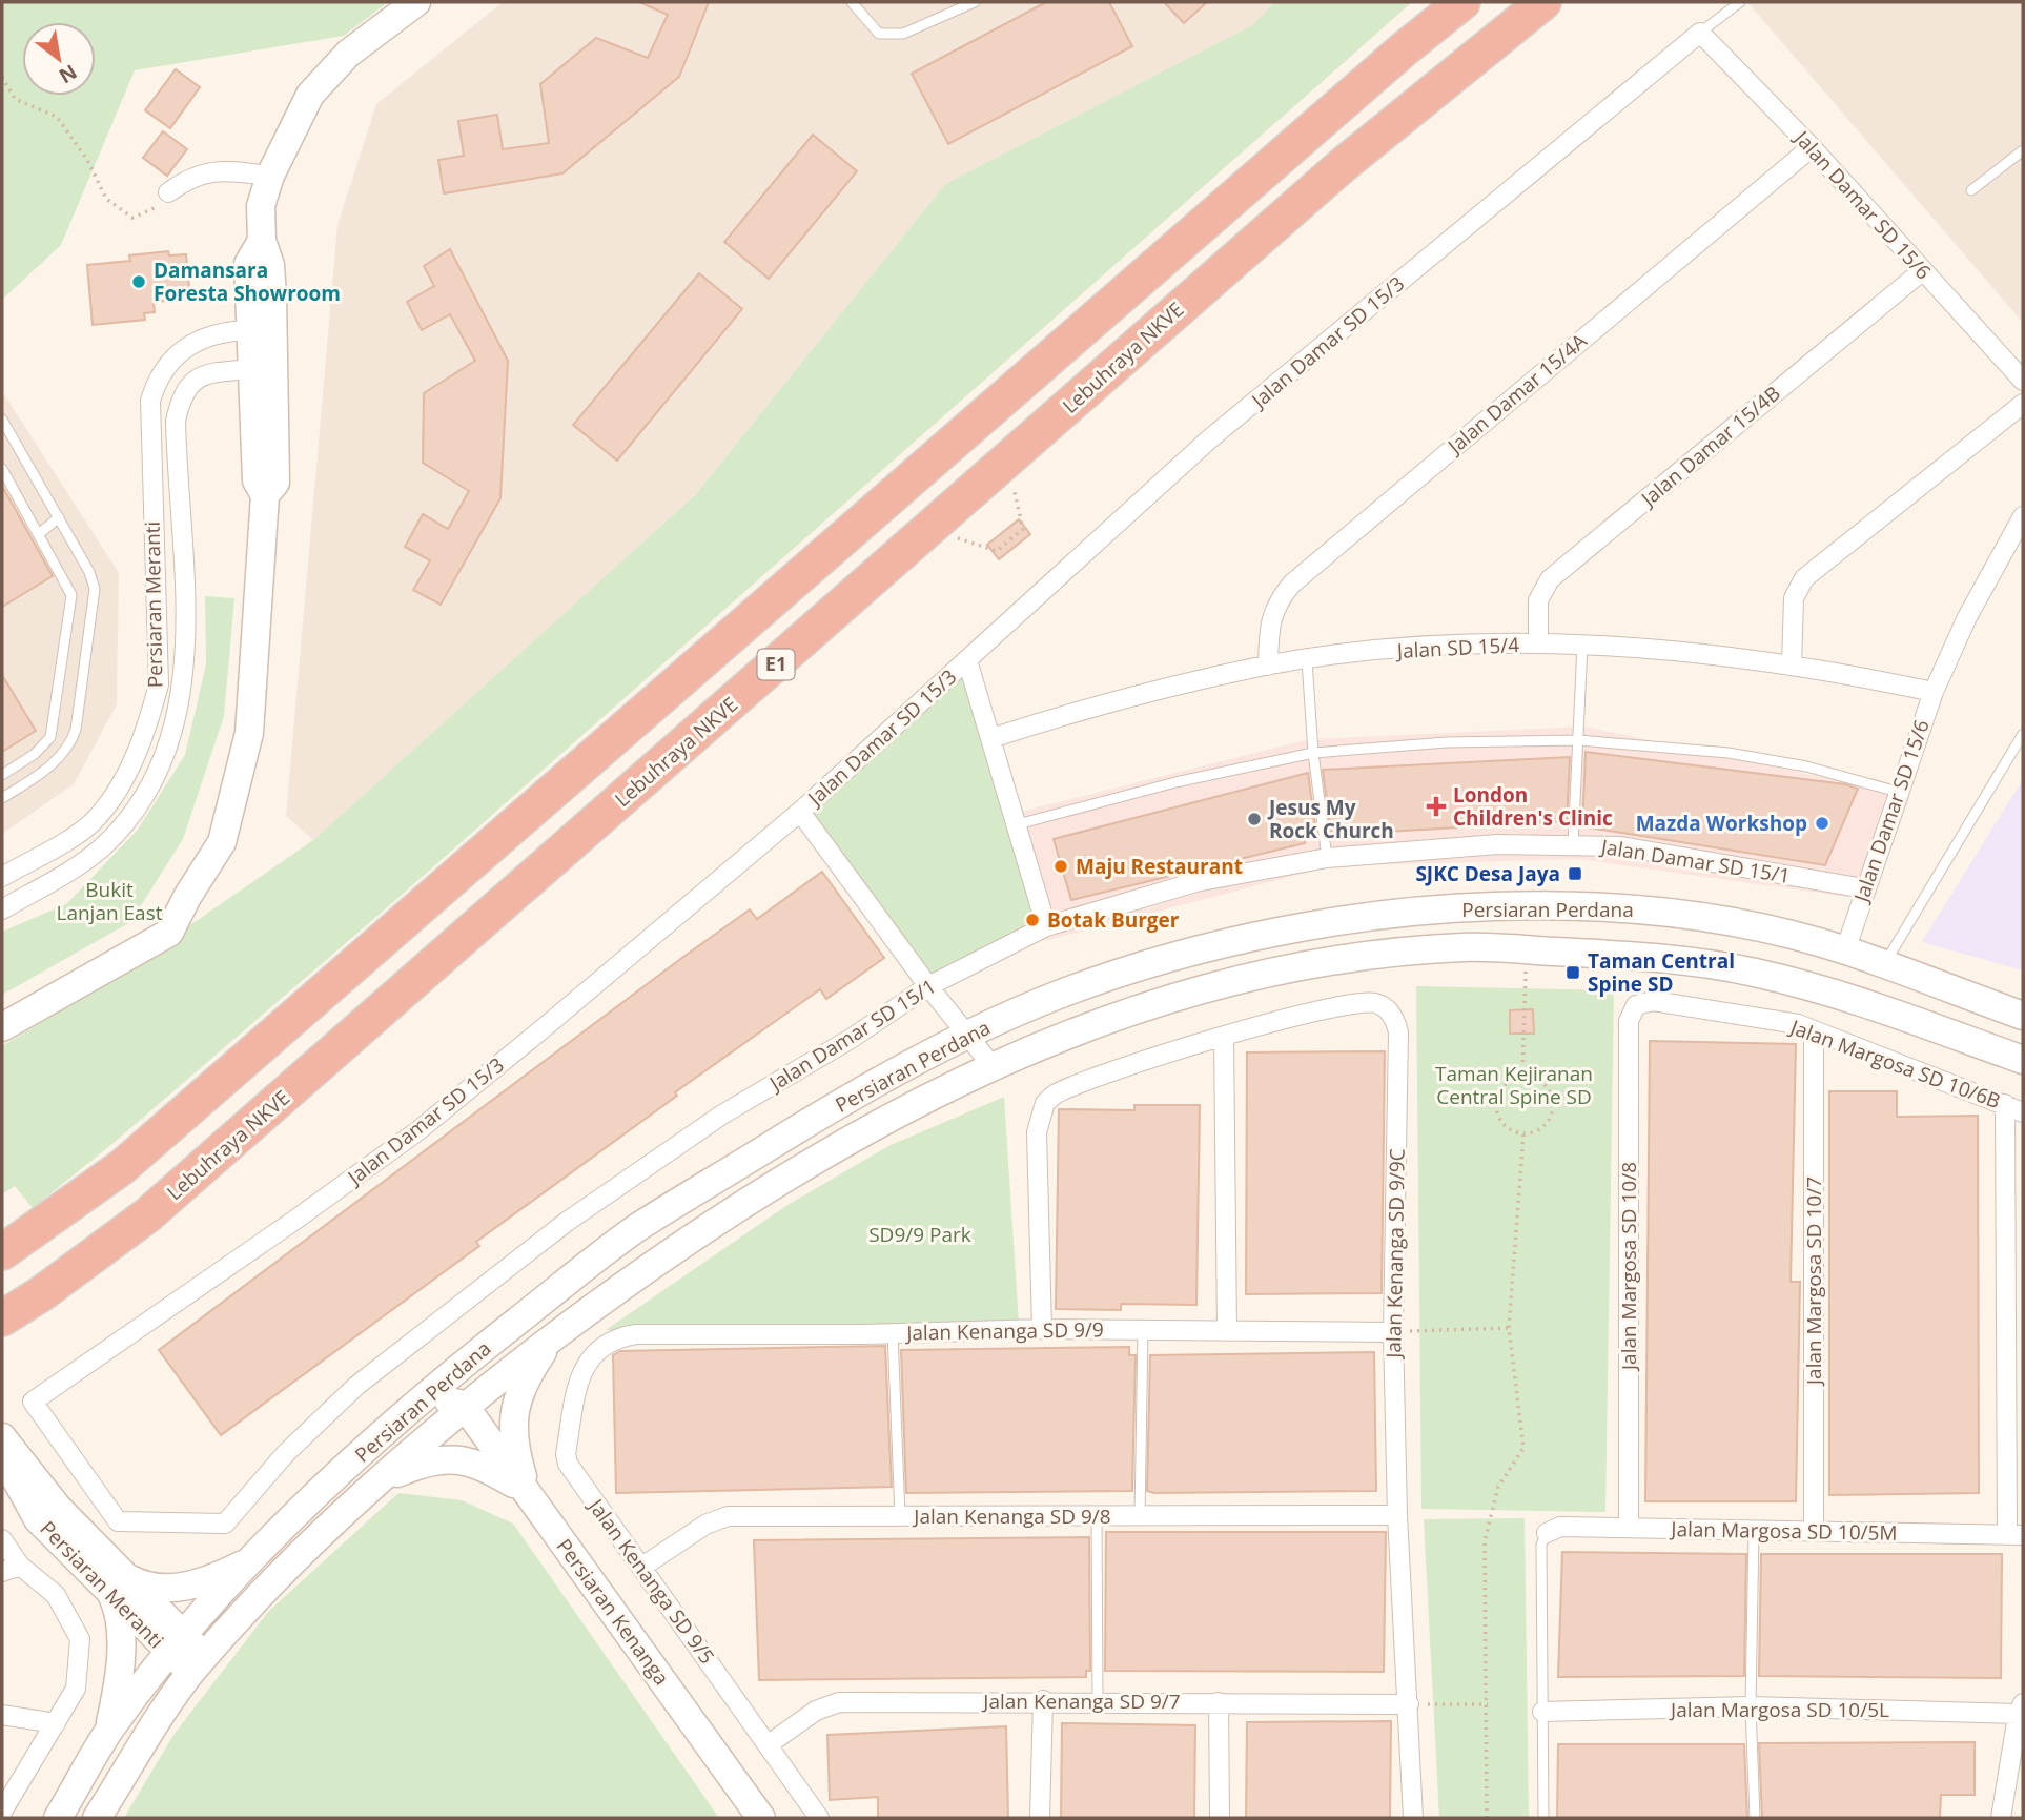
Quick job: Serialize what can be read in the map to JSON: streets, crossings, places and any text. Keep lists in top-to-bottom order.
{
  "streets": {
    "highway": ["Lebuhraya NKVE", "E1"],
    "main road": ["Persiaran Meranti", "Persiaran Perdana", "Persiaran Kenanga"],
    "street": [
      "Jalan Damar SD 15/6",
      "Jalan Damar SD 15/3",
      "Jalan Damar 15/4A",
      "Jalan Damar 15/4B",
      "Jalan SD 15/4",
      "Jalan Damar SD 15/1",
      "Jalan Margosa SD 10/6B",
      "Jalan Kenanga SD 9/9C",
      "Jalan Margosa SD 10/8",
      "Jalan Margosa SD 10/7",
      "Jalan Kenanga SD 9/9",
      "Jalan Kenanga SD 9/8",
      "Jalan Margosa SD 10/5M",
      "Jalan Kenanga SD 9/5",
      "Jalan Kenanga SD 9/7",
      "Jalan Margosa SD 10/5L"
    ]
  },
  "crossings": [
    ["Jalan Damar SD 15/6", "Jalan Damar SD 15/3"],
    ["Jalan Damar SD 15/6", "Jalan Damar 15/4A"],
    ["Jalan Damar SD 15/6", "Jalan Damar 15/4B"],
    ["Jalan Damar SD 15/6", "Jalan SD 15/4"],
    ["Jalan Damar SD 15/6", "Jalan Damar SD 15/1"],
    ["Jalan Damar SD 15/6", "Persiaran Perdana"],
    ["Jalan Damar SD 15/3", "Jalan Damar SD 15/1"],
    ["Jalan Damar 15/4A", "Jalan SD 15/4"],
    ["Jalan Damar 15/4B", "Jalan SD 15/4"],
    ["Persiaran Meranti", "Persiaran Perdana"],
    ["Persiaran Perdana", "Persiaran Kenanga"],
    ["Jalan Margosa SD 10/6B", "Jalan Margosa SD 10/8"],
    ["Jalan Margosa SD 10/6B", "Jalan Margosa SD 10/7"],
    ["Jalan Kenanga SD 9/9C", "Jalan Kenanga SD 9/9"],
    ["Jalan Kenanga SD 9/9C", "Jalan Kenanga SD 9/8"],
    ["Jalan Kenanga SD 9/9C", "Jalan Kenanga SD 9/7"],
    ["Jalan Margosa SD 10/8", "Jalan Margosa SD 10/5M"],
    ["Jalan Margosa SD 10/7", "Jalan Margosa SD 10/5M"],
    ["Jalan Kenanga SD 9/9", "Jalan Kenanga SD 9/5"],
    ["Jalan Kenanga SD 9/8", "Jalan Kenanga SD 9/5"],
    ["Jalan Kenanga SD 9/5", "Jalan Kenanga SD 9/7"]
  ],
  "parks": ["Bukit Lanjan East", "Taman Kejiranan Central Spine SD", "SD9/9 Park"],
  "places": {
    "other": [
      "Damansara Foresta Showroom",
      "Jesus My Rock Church",
      "Mazda Workshop",
      "Maju Restaurant",
      "Botak Burger"
    ],
    "health": ["London Children's Clinic"],
    "transit": ["SJKC Desa Jaya", "Taman Central Spine SD"]
  },
  "north": "bottom right"
}
